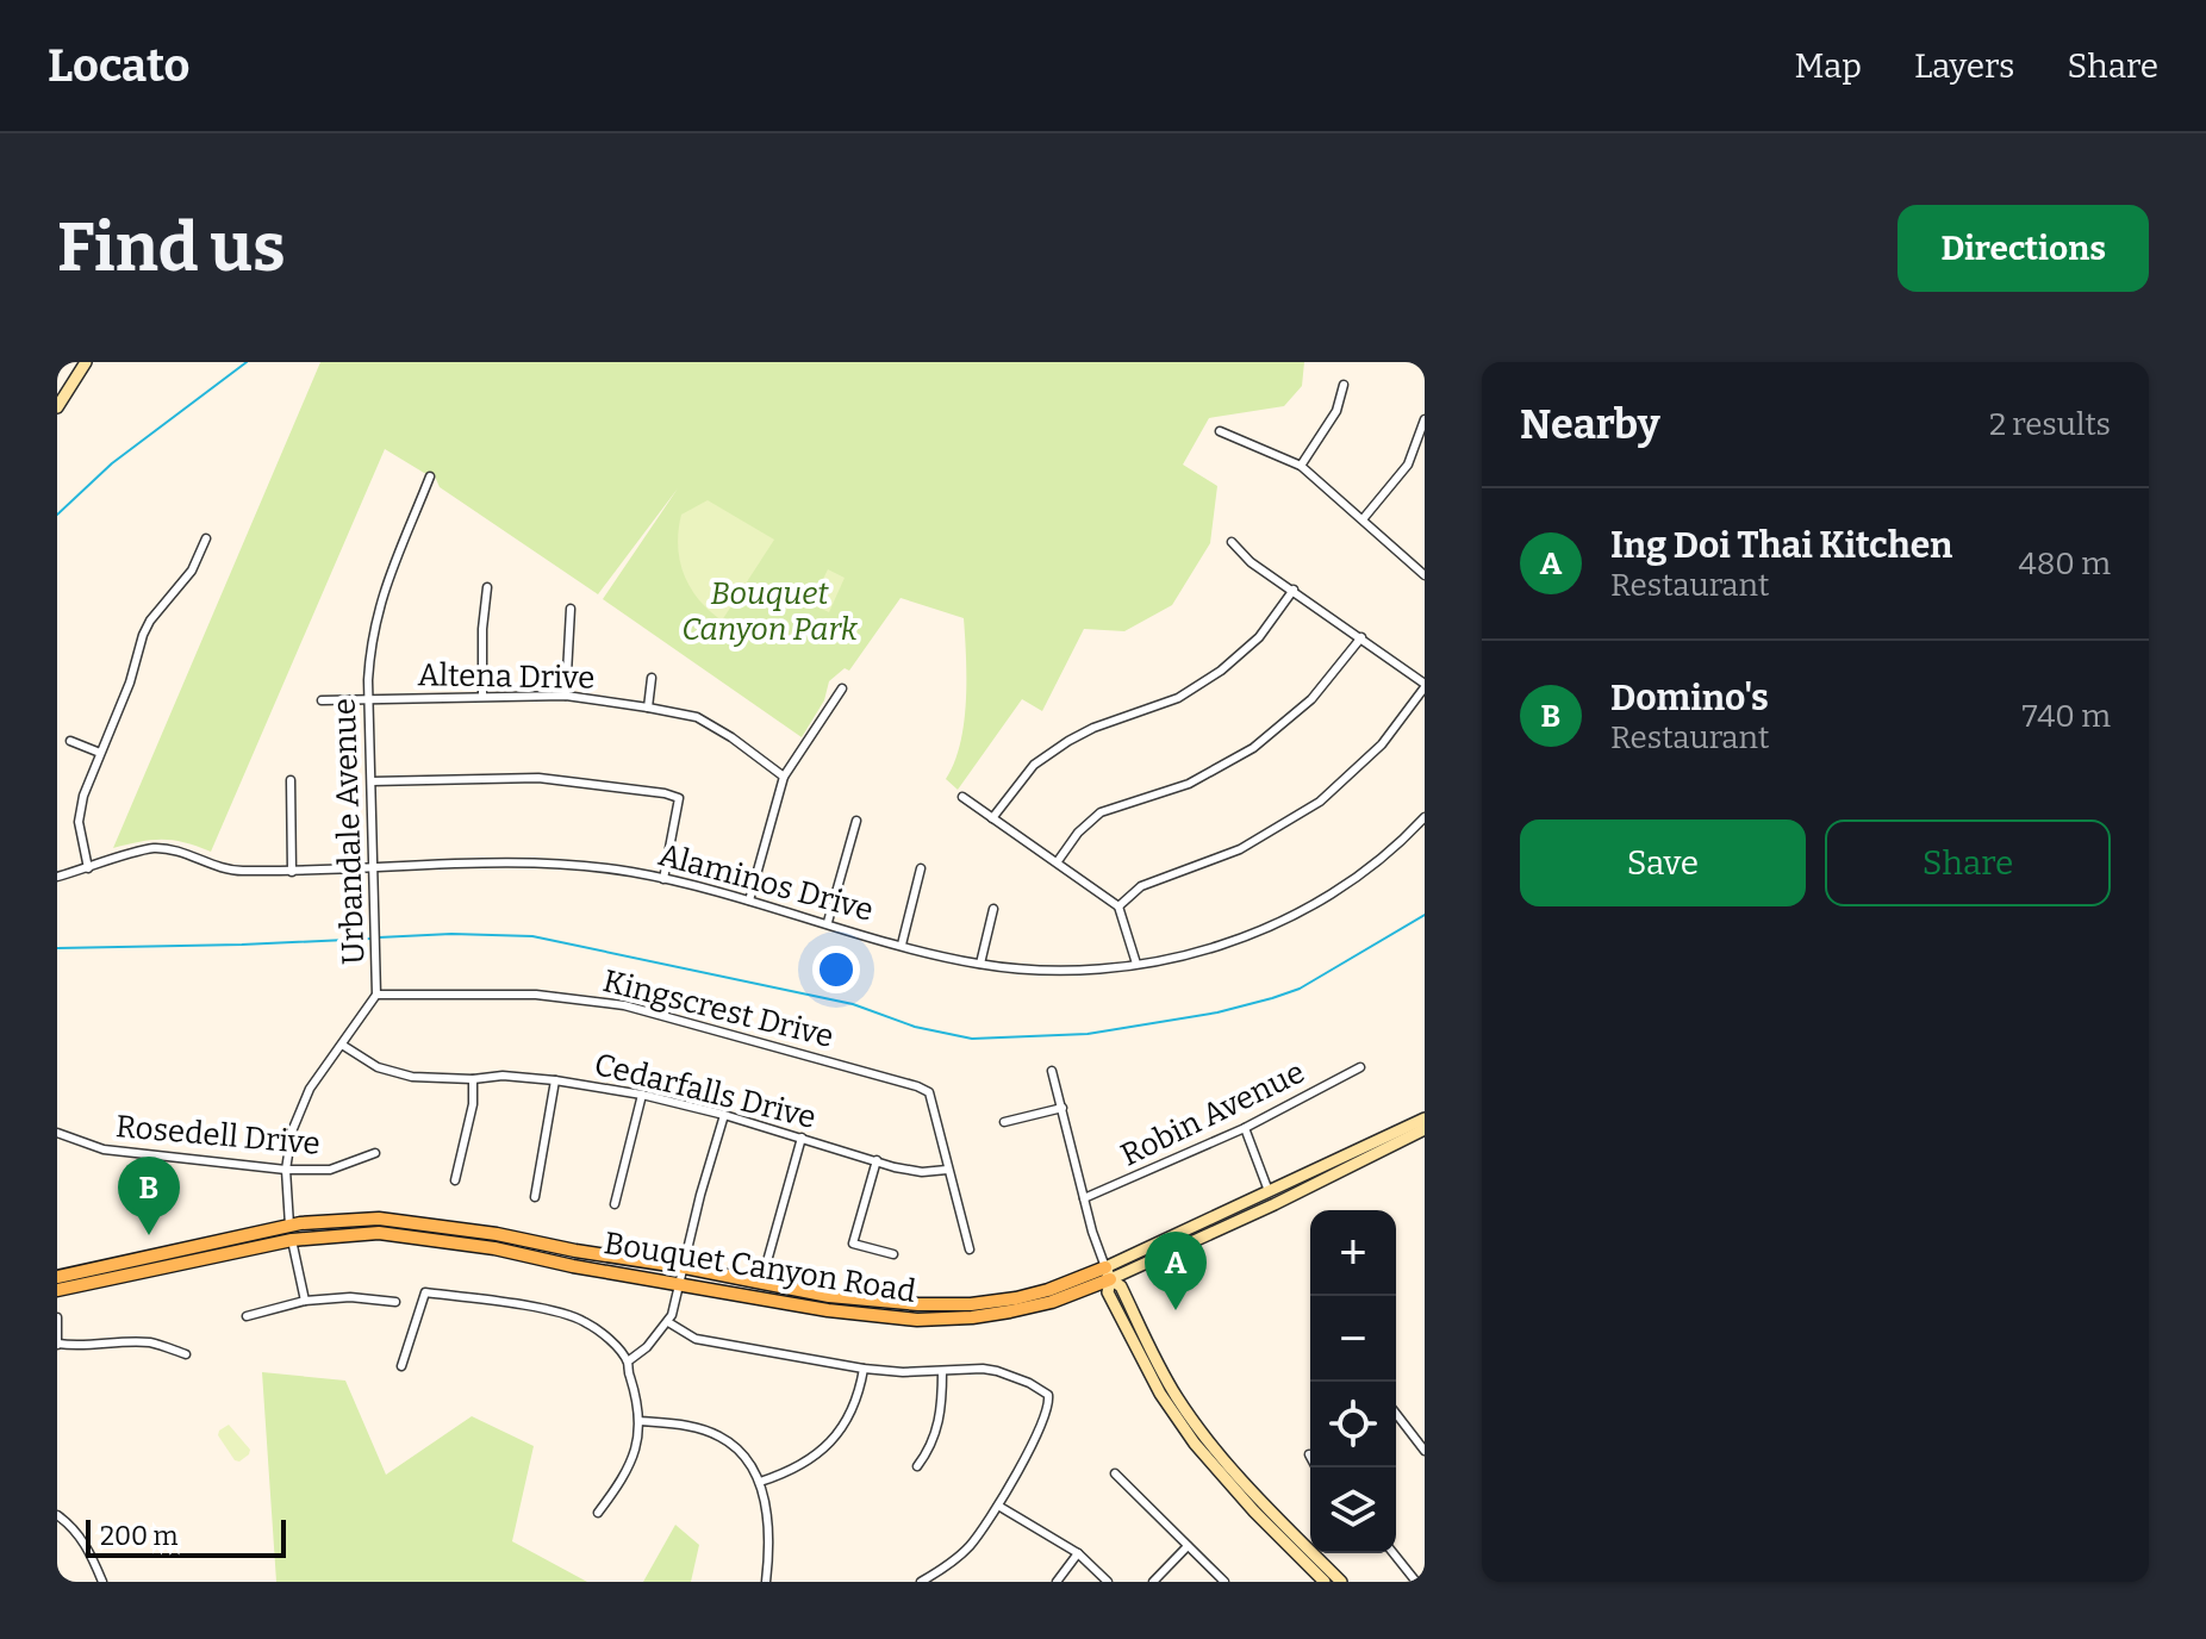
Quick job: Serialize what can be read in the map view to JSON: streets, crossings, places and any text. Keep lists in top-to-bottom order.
{
  "streets": {
    "main road": ["Bouquet Canyon Road"],
    "street": [
      "Altena Drive",
      "Urbandale Avenue",
      "Alaminos Drive",
      "Kingscrest Drive",
      "Cedarfalls Drive",
      "Robin Avenue",
      "Rosedell Drive"
    ]
  },
  "crossings": [
    ["Altena Drive", "Urbandale Avenue"],
    ["Urbandale Avenue", "Alaminos Drive"],
    ["Urbandale Avenue", "Kingscrest Drive"],
    ["Urbandale Avenue", "Cedarfalls Drive"],
    ["Urbandale Avenue", "Rosedell Drive"],
    ["Urbandale Avenue", "Bouquet Canyon Road"],
    ["Kingscrest Drive", "Cedarfalls Drive"]
  ],
  "parks": ["Bouquet Canyon Park"],
  "scale_bar": "200 m",
  "page": {
    "header": "Locato",
    "nav": ["Map", "Layers", "Share"],
    "buttons": [
      "Directions",
      ["Save", "Share"]
    ],
    "title": "Find us",
    "heading": ["Nearby", "2 results"],
    "list": [
      {
        "mark": "A",
        "name": "Ing Doi Thai Kitchen",
        "note": "Restaurant",
        "value": "480 m"
      },
      {
        "mark": "B",
        "name": "Domino's",
        "note": "Restaurant",
        "value": "740 m"
      }
    ],
    "pins": ["B", "A"],
    "map_buttons": ["+", "−"],
    "scale": "200 m"
  }
}
